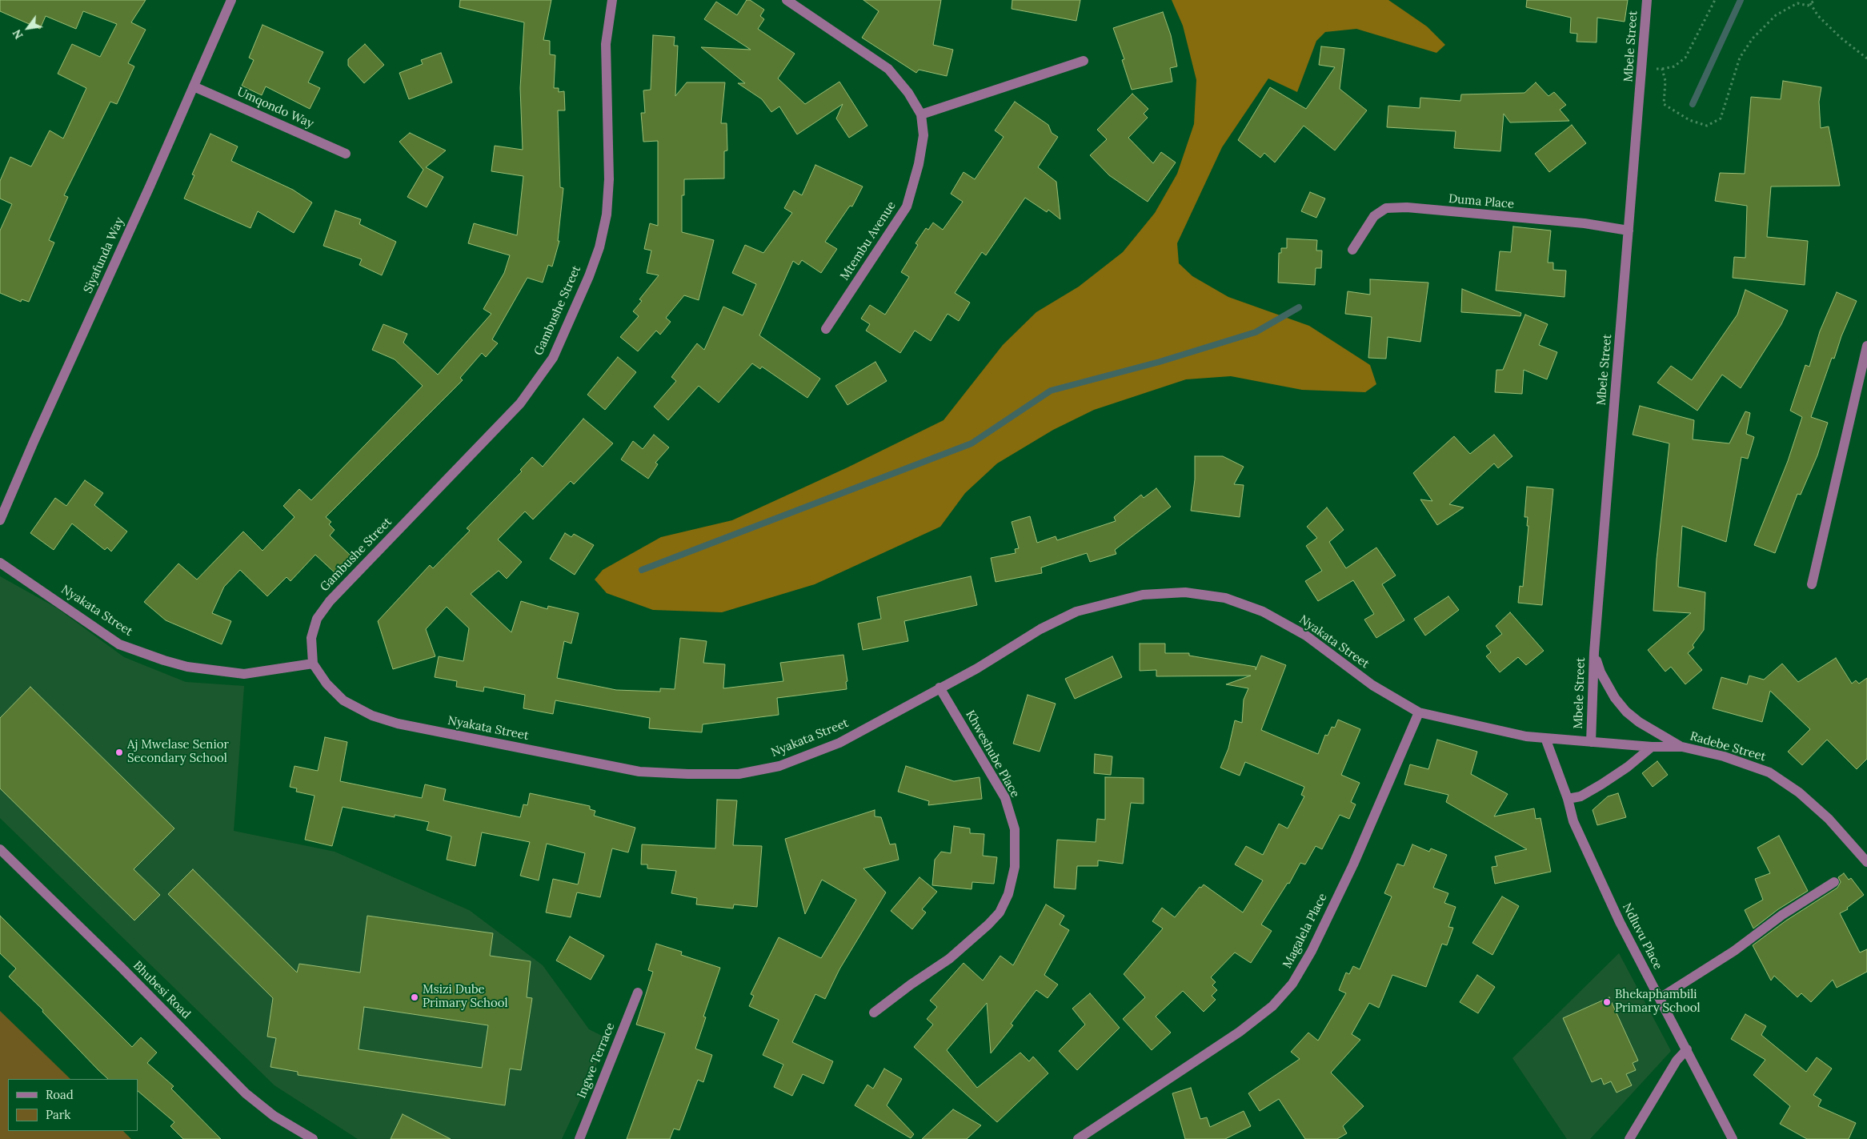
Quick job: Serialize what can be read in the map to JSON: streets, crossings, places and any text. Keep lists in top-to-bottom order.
{
  "streets": {
    "street": [
      "Mbele Street",
      "Umqondo Way",
      "Duma Place",
      "Mtembu Avenue",
      "Siyafunda Way",
      "Gambushe Street",
      "Nyakata Street",
      "Radebe Street",
      "Khweshube Place",
      "Magalela Place",
      "Ndluvu Place",
      "Bhubesi Road",
      "Ingwe Terrace"
    ]
  },
  "crossings": [
    ["Mbele Street", "Duma Place"],
    ["Mbele Street", "Radebe Street"],
    ["Umqondo Way", "Siyafunda Way"],
    ["Gambushe Street", "Nyakata Street"],
    ["Nyakata Street", "Radebe Street"],
    ["Nyakata Street", "Khweshube Place"],
    ["Nyakata Street", "Magalela Place"],
    ["Nyakata Street", "Ndluvu Place"],
    ["Radebe Street", "Ndluvu Place"]
  ],
  "places": ["Aj Mwelase Senior Secondary School", "Msizi Dube Primary School", "Bhekaphambili Primary School"],
  "legend": ["Road", "Park"],
  "north": "bottom left"
}
